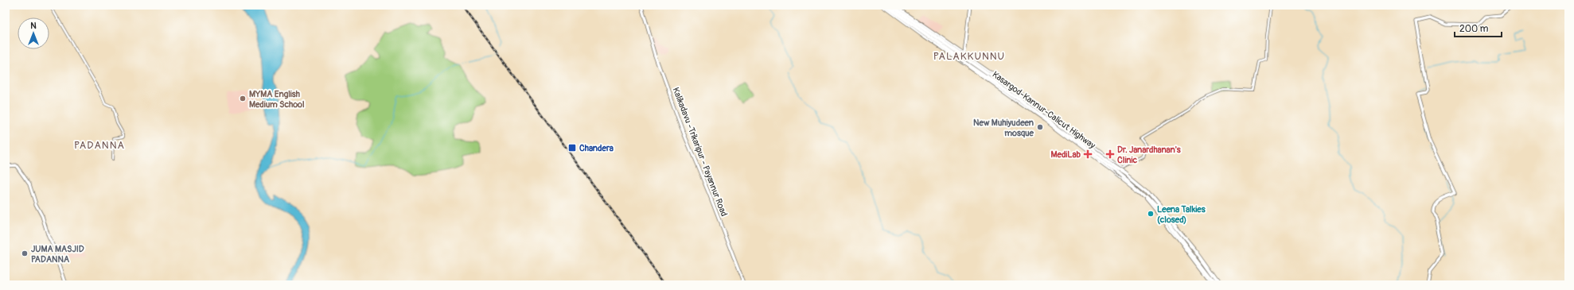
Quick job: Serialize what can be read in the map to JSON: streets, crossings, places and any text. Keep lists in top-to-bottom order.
{
  "streets": {
    "highway": ["Kasargod-Kannur-Calicut Highway"],
    "main road": ["Kalikadavu -Trikaripur - Payannur Road"]
  },
  "districts": ["PALAKKUNNU", "PADANNA"],
  "places": {
    "other": [
      "MYMA English Medium School",
      "New Muhiyudeen mosque",
      "Leena Talkies (closed)",
      "JUMA MASJID PADANNA"
    ],
    "transit": ["Chandera"],
    "health": ["MediLab", "Dr. Janardhanan's Clinic"]
  },
  "scale_bar": "200 m",
  "north": "top"
}
